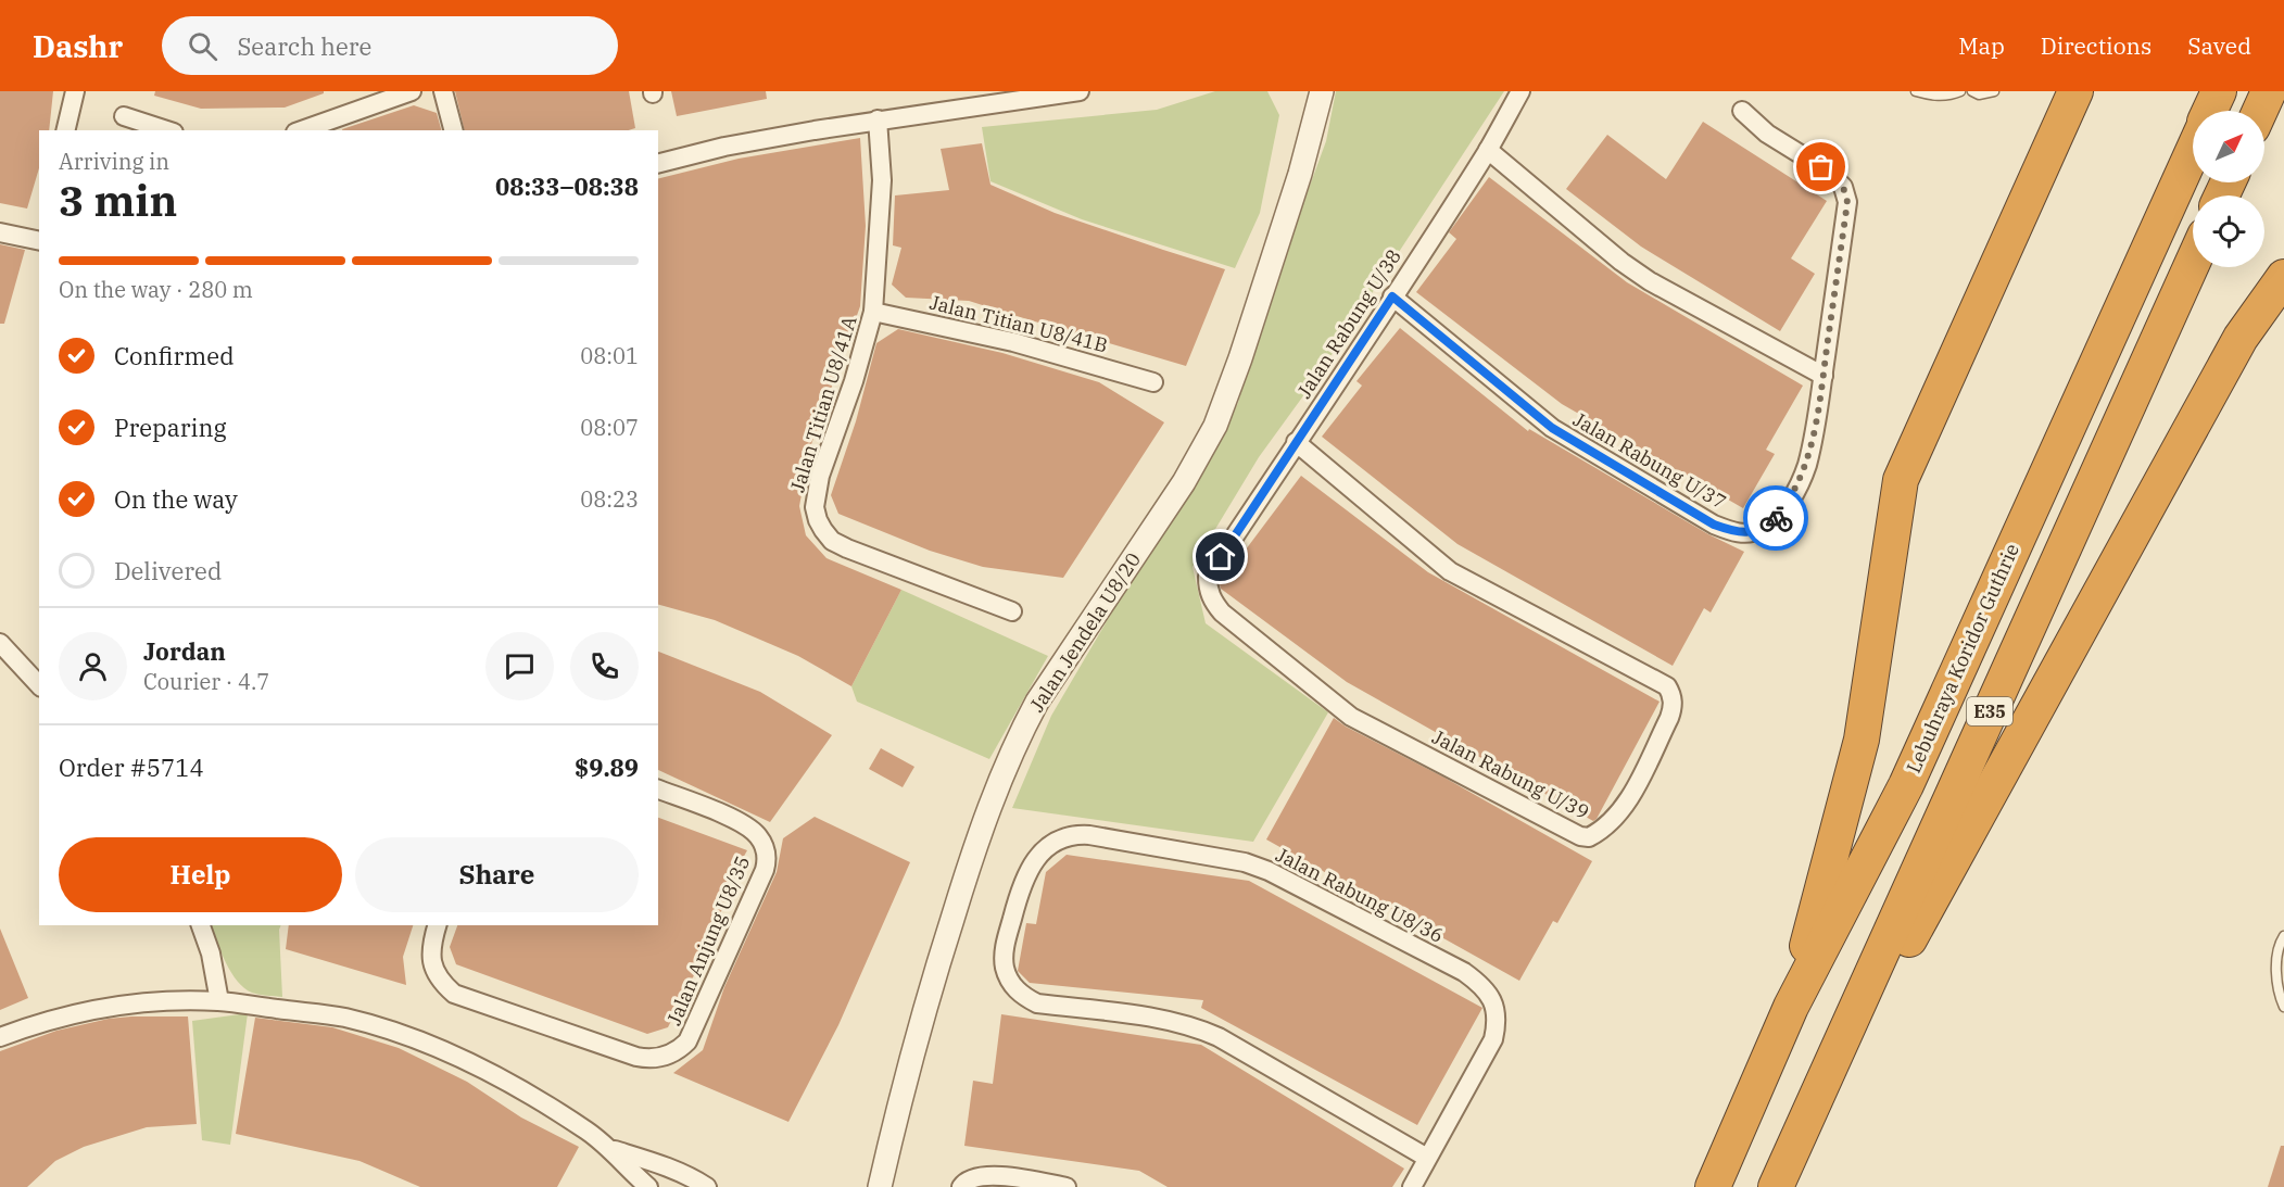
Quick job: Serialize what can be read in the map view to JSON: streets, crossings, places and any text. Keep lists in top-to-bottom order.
{
  "streets": {
    "highway": ["Lebuhraya Koridor Guthrie", "E35"],
    "street": [
      "Jalan Titian U8/41B",
      "Jalan Rabung U/38",
      "Jalan Titian U8/41A",
      "Jalan Rabung U/37",
      "Jalan Jendela U8/20",
      "Jalan Rabung U/39",
      "Jalan Rabung U8/36",
      "Jalan Anjung U8/35"
    ]
  },
  "crossings": [
    ["Jalan Titian U8/41B", "Jalan Titian U8/41A"],
    ["Jalan Rabung U/38", "Jalan Rabung U/37"],
    ["Jalan Rabung U/38", "Jalan Rabung U/39"]
  ],
  "north": "top right",
  "page": {
    "header": "Dashr",
    "search": "Search here",
    "nav": ["Map", "Directions", "Saved"],
    "heading": ["3 min", "Arriving in", "08:33–08:38"],
    "panel": [
      "Jordan",
      "Courier · 4.7",
      "Order #5714",
      "$9.89"
    ],
    "bar": "On the way · 280 m",
    "list": [
      ["Confirmed", "08:01"],
      ["Preparing", "08:07"],
      ["On the way", "08:23"],
      "Delivered"
    ],
    "buttons": ["Help", "Share"]
  }
}
